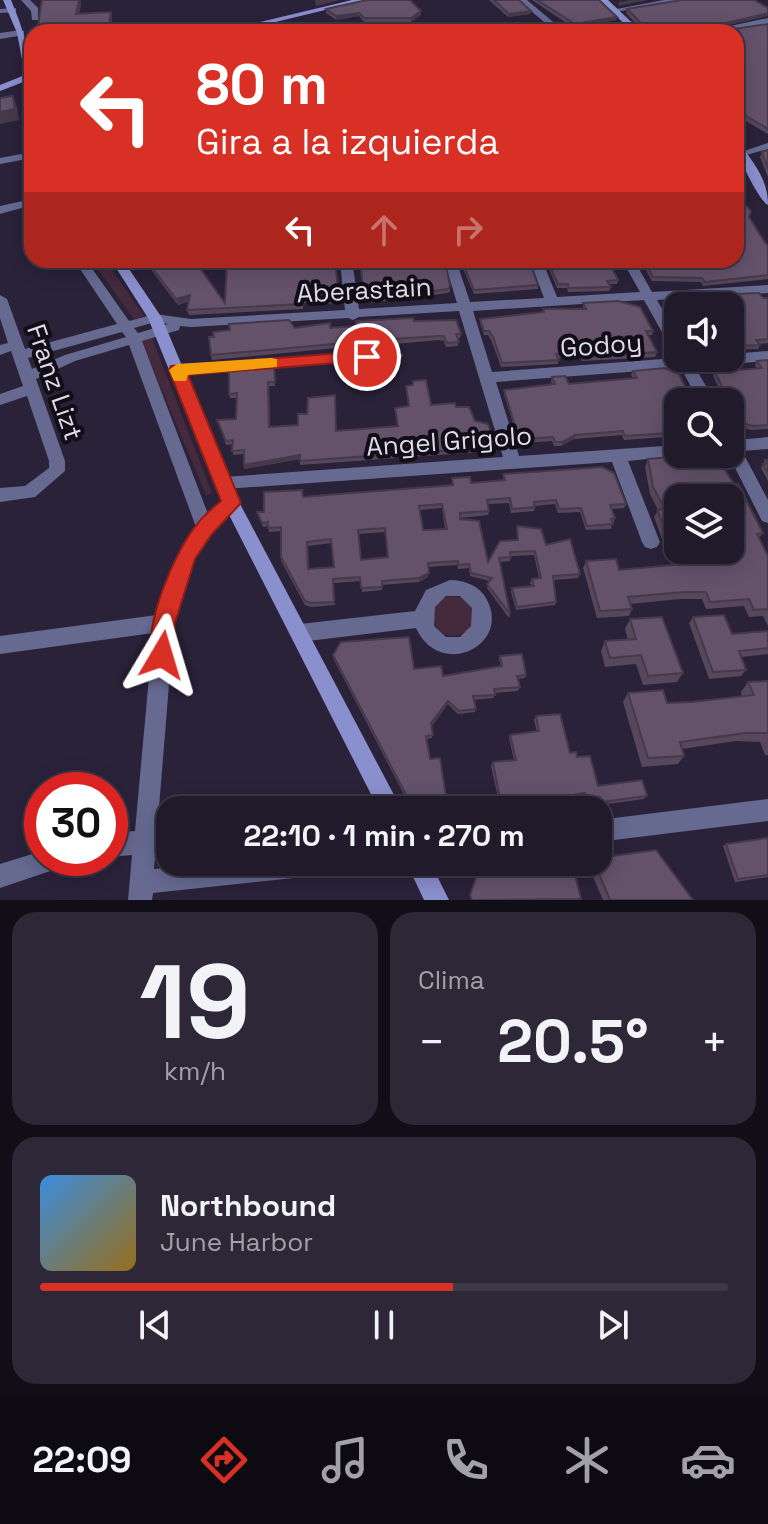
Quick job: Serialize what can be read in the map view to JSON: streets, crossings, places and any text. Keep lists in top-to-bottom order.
{
  "streets": {
    "street": [
      "Aberastain",
      "Godoy",
      "Franz Lizt",
      "Angel Grigolo"
    ]
  },
  "page": {
    "turn": ["80 m", "Gira a la izquierda"],
    "limit": "30",
    "trip": "22:10 · 1 min · 270 m",
    "tile": [
      ["19", "km/h"],
      "Clima"
    ],
    "heat": ["−", "20.5°", "+"],
    "song": ["Northbound", "June Harbor"],
    "tabs": "22:09"
  }
}
